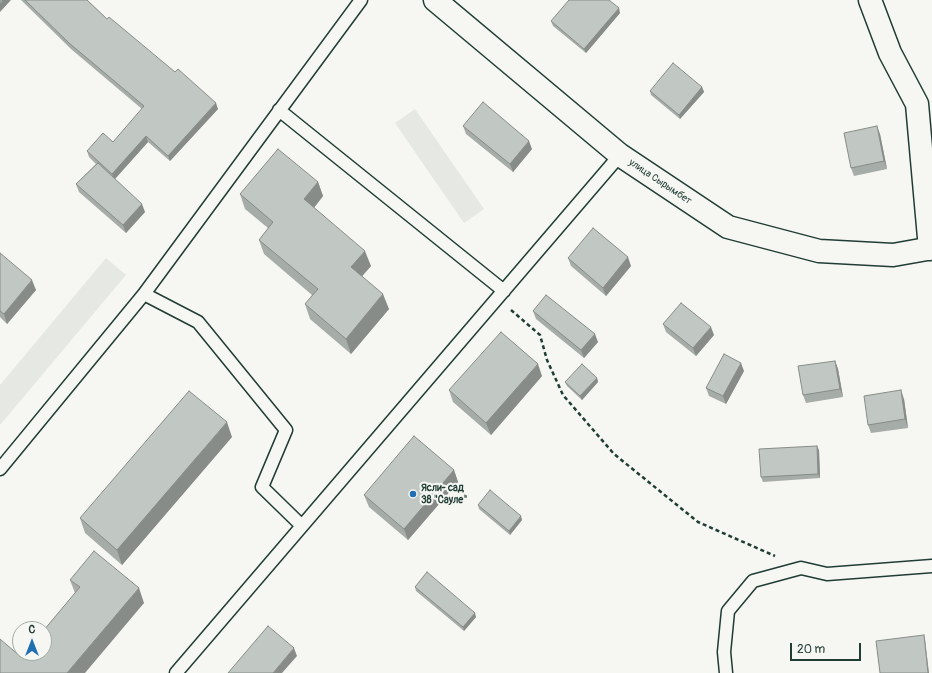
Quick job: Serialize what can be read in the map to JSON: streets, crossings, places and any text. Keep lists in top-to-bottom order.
{
  "streets": {
    "street": ["улица Сырымбет"]
  },
  "places": ["Ясли- сад 38 \"Сауле\""],
  "scale_bar": "20 m",
  "north": "top"
}
